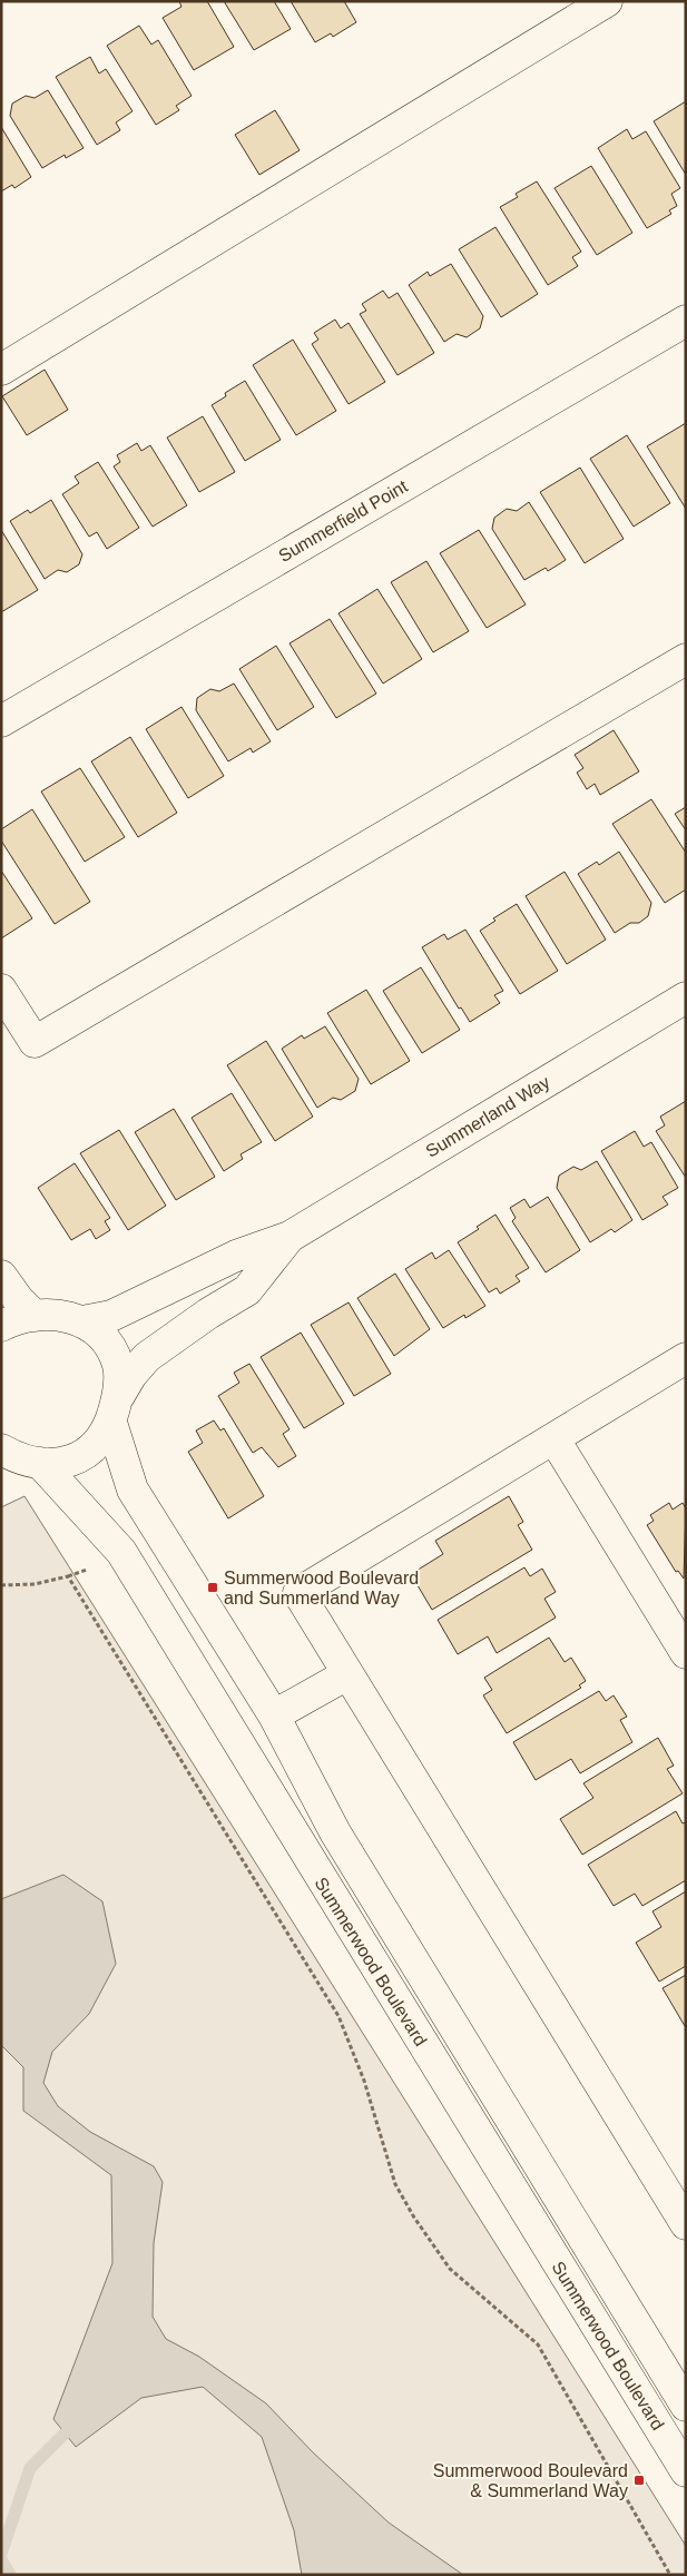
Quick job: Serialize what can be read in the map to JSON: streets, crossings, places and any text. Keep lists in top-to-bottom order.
{
  "streets": {
    "street": ["Summerfield Point", "Summerland Way", "Summerwood Boulevard"]
  },
  "crossings": [
    ["Summerland Way", "Summerwood Boulevard"]
  ],
  "places": {
    "transit": ["Summerwood Boulevard and Summerland Way", "Summerwood Boulevard & Summerland Way"]
  }
}
